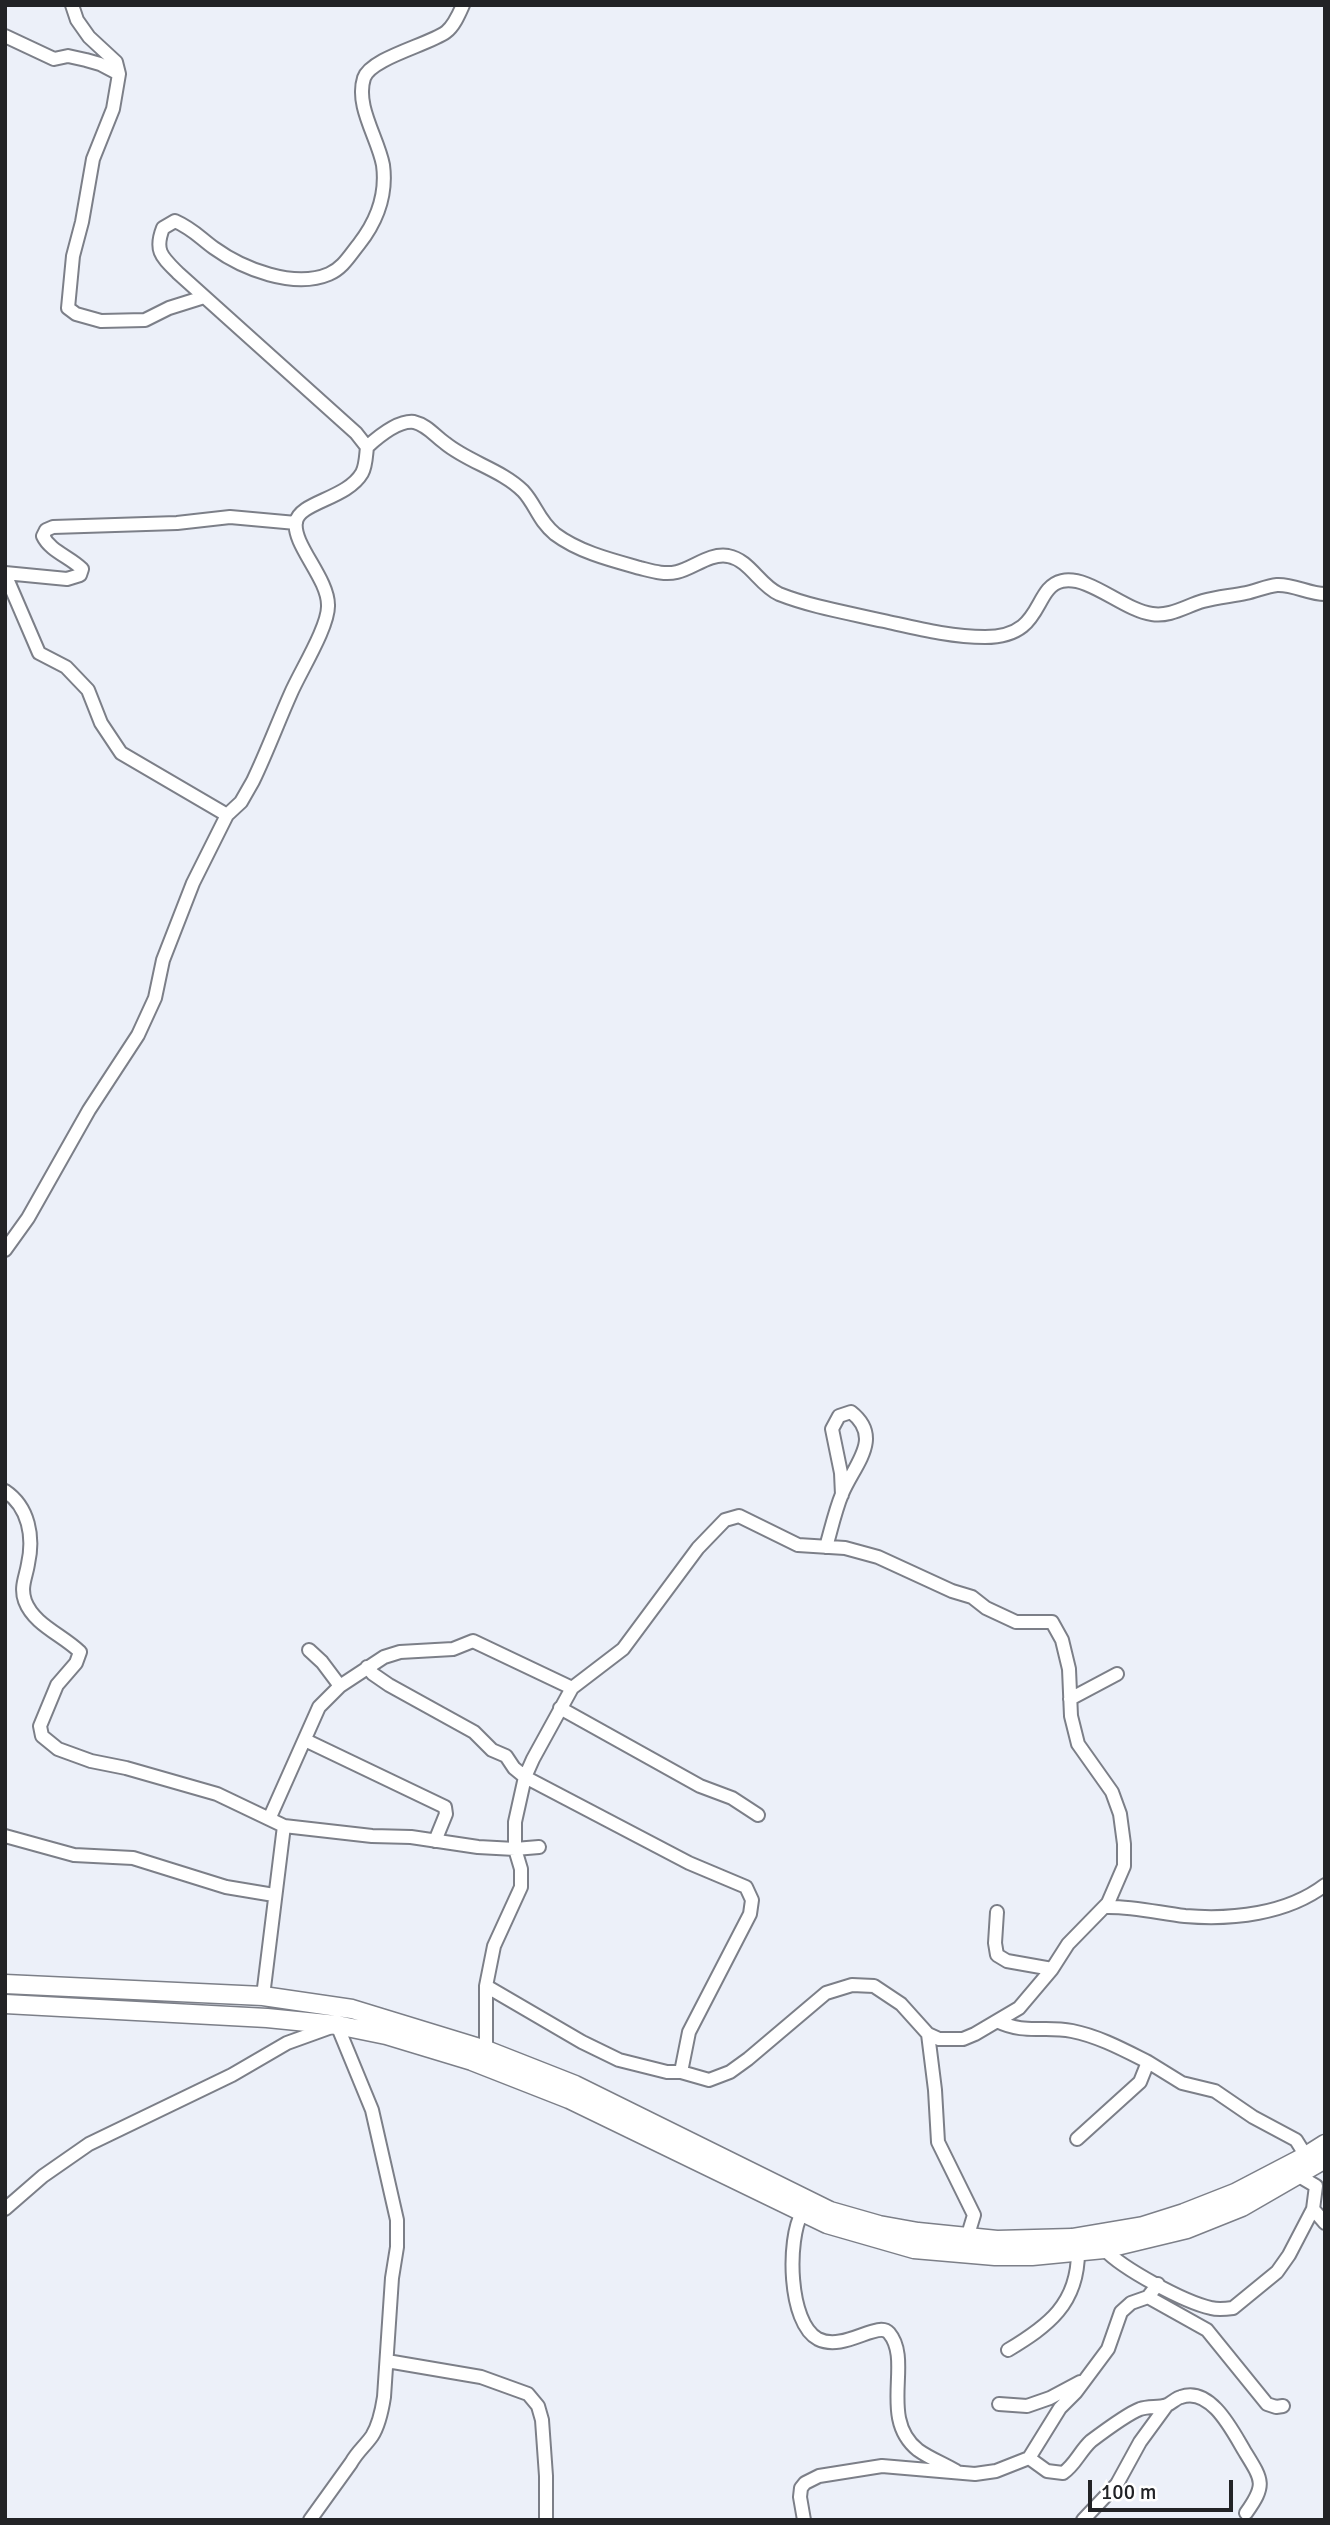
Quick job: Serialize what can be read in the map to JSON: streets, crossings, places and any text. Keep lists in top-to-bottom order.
{
  "scale_bar": "100 m"
}
